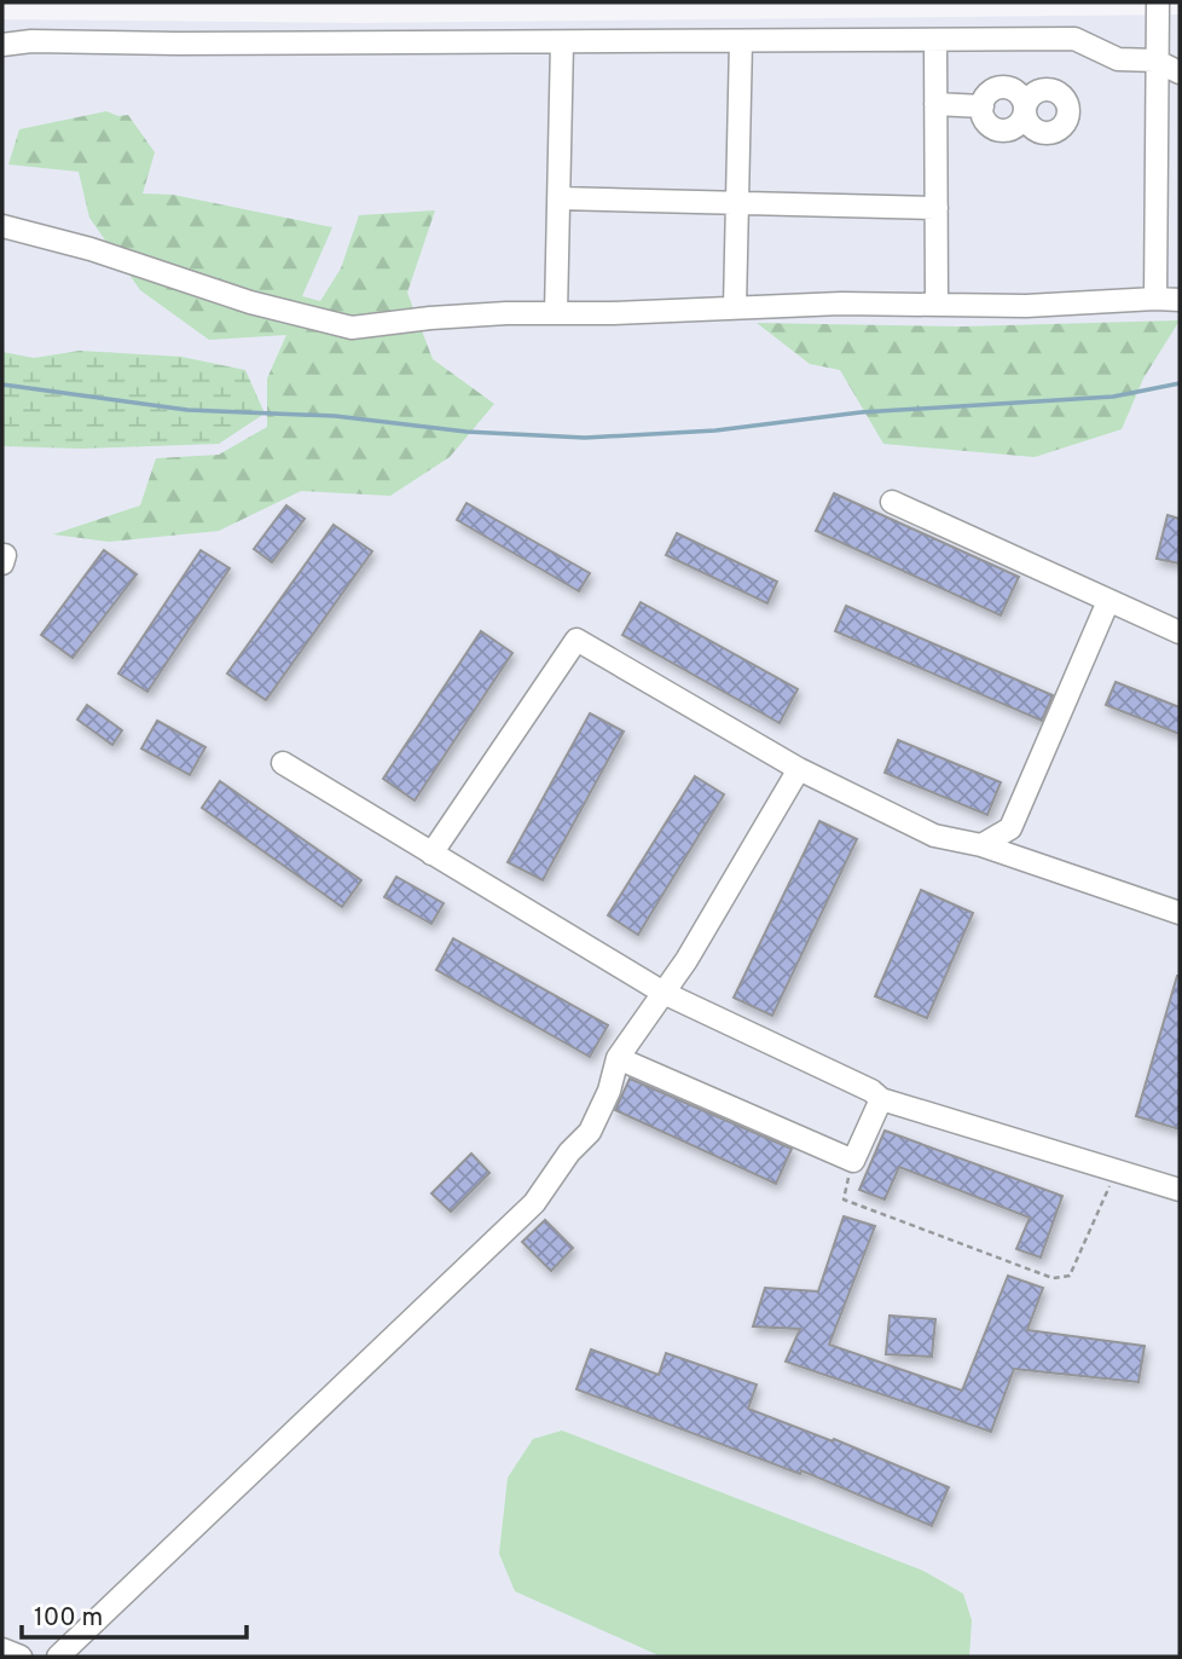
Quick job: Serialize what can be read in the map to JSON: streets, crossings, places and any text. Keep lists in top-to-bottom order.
{
  "scale_bar": "100 m"
}
